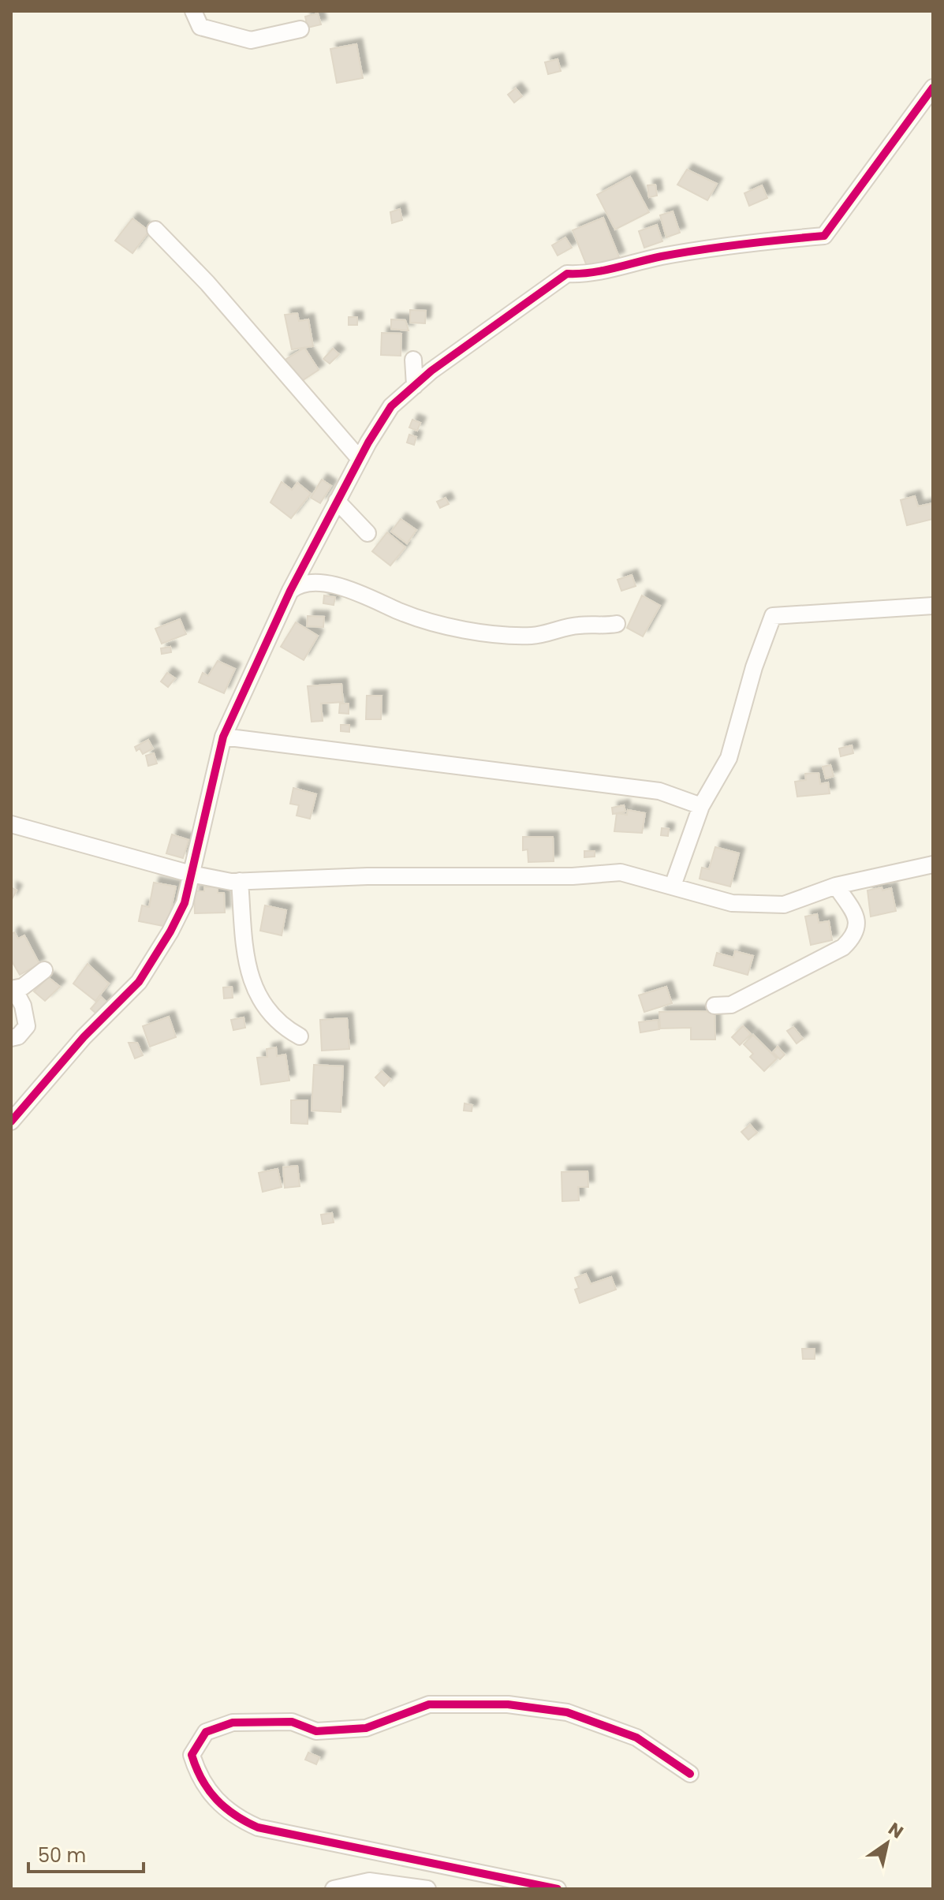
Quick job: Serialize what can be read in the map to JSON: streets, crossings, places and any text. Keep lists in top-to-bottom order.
{
  "scale_bar": "50 m",
  "north": "top right"
}
